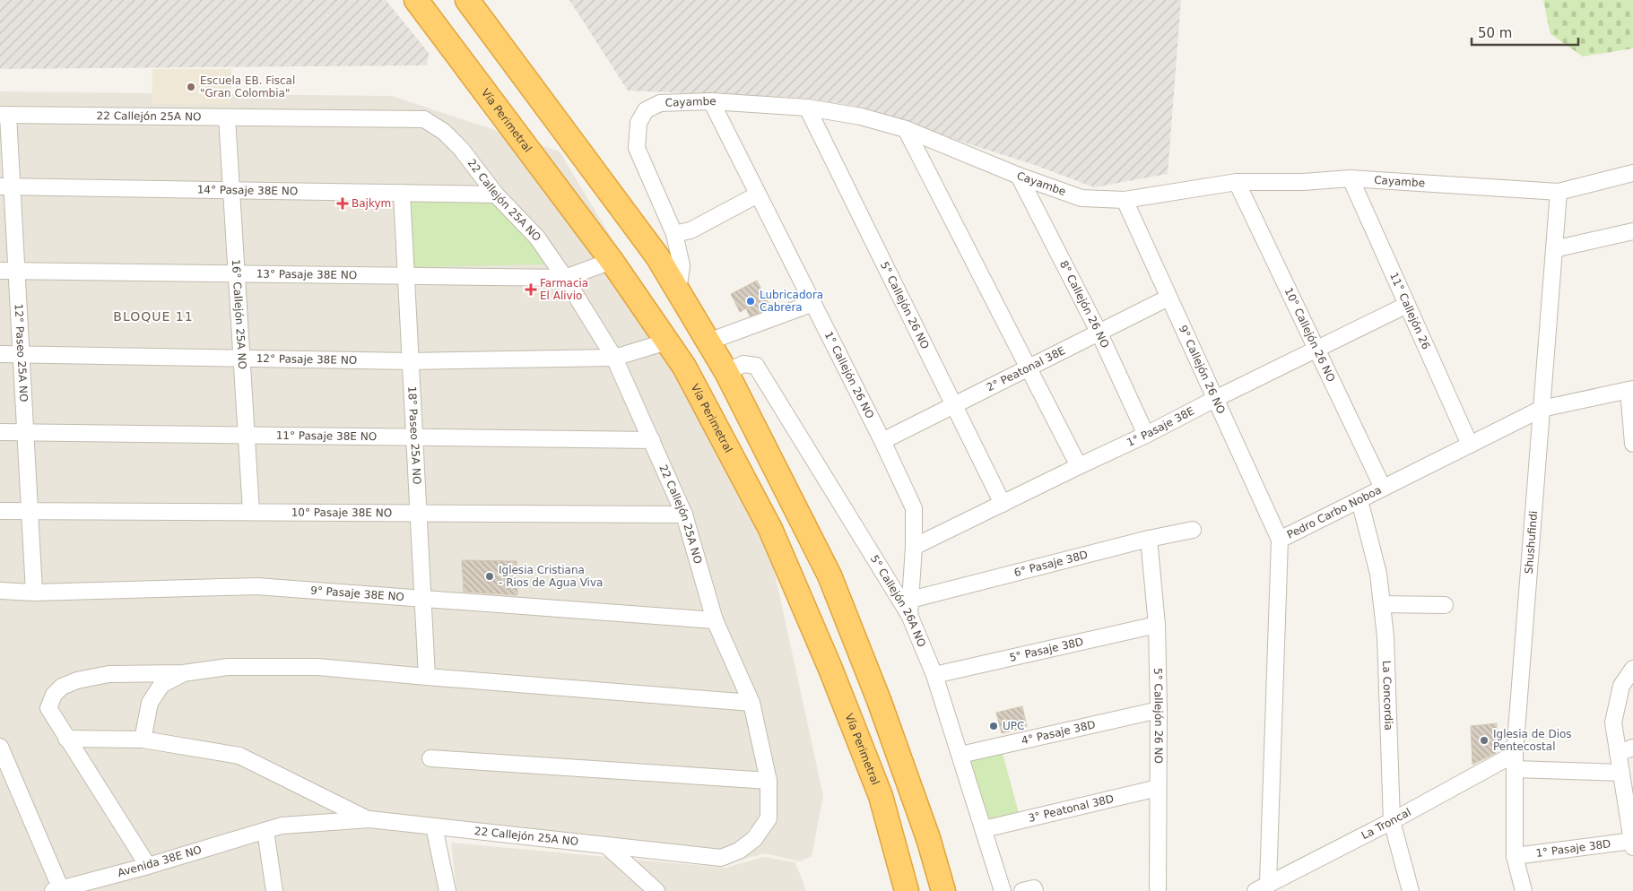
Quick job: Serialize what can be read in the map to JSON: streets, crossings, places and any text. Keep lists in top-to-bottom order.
{
  "streets": {
    "highway": ["Vía Perimetral"],
    "street": [
      "Cayambe",
      "22 Callejón 25A NO",
      "14° Pasaje 38E NO",
      "13° Pasaje 38E NO",
      "8° Callejón 26 NO",
      "5° Callejón 26 NO",
      "11° Callejón 26",
      "16° Callejón 25A NO",
      "10° Callejón 26 NO",
      "12° Paseo 25A NO",
      "12° Pasaje 38E NO",
      "2° Peatonal 38E",
      "9° Callejón 26 NO",
      "1° Callejón 26 NO",
      "1° Pasaje 38E",
      "18° Paseo 25A NO",
      "11° Pasaje 38E NO",
      "Pedro Carbo Noboa",
      "10° Pasaje 38E NO",
      "Shushufindi",
      "6° Pasaje 38D",
      "9° Pasaje 38E NO",
      "5° Callejón 26A NO",
      "5° Pasaje 38D",
      "La Concordia",
      "4° Pasaje 38D",
      "3° Peatonal 38D",
      "La Troncal",
      "1° Pasaje 38D",
      "Avenida 38E NO"
    ]
  },
  "crossings": [
    ["Cayambe", "8° Callejón 26 NO"],
    ["Cayambe", "5° Callejón 26 NO"],
    ["Cayambe", "11° Callejón 26"],
    ["Cayambe", "10° Callejón 26 NO"],
    ["Cayambe", "9° Callejón 26 NO"],
    ["Cayambe", "1° Callejón 26 NO"],
    ["Cayambe", "Shushufindi"],
    ["22 Callejón 25A NO", "14° Pasaje 38E NO"],
    ["22 Callejón 25A NO", "13° Pasaje 38E NO"],
    ["22 Callejón 25A NO", "16° Callejón 25A NO"],
    ["22 Callejón 25A NO", "12° Paseo 25A NO"],
    ["22 Callejón 25A NO", "12° Pasaje 38E NO"],
    ["22 Callejón 25A NO", "11° Pasaje 38E NO"],
    ["22 Callejón 25A NO", "10° Pasaje 38E NO"],
    ["22 Callejón 25A NO", "9° Pasaje 38E NO"],
    ["22 Callejón 25A NO", "Avenida 38E NO"],
    ["Vía Perimetral", "13° Pasaje 38E NO"],
    ["Vía Perimetral", "12° Pasaje 38E NO"],
    ["14° Pasaje 38E NO", "16° Callejón 25A NO"],
    ["14° Pasaje 38E NO", "12° Paseo 25A NO"],
    ["14° Pasaje 38E NO", "18° Paseo 25A NO"],
    ["13° Pasaje 38E NO", "16° Callejón 25A NO"],
    ["13° Pasaje 38E NO", "12° Paseo 25A NO"],
    ["13° Pasaje 38E NO", "18° Paseo 25A NO"],
    ["8° Callejón 26 NO", "2° Peatonal 38E"],
    ["8° Callejón 26 NO", "1° Pasaje 38E"],
    ["5° Callejón 26 NO", "2° Peatonal 38E"],
    ["5° Callejón 26 NO", "1° Pasaje 38E"],
    ["5° Callejón 26 NO", "6° Pasaje 38D"],
    ["5° Callejón 26 NO", "5° Pasaje 38D"],
    ["5° Callejón 26 NO", "4° Pasaje 38D"],
    ["5° Callejón 26 NO", "3° Peatonal 38D"],
    ["11° Callejón 26", "1° Pasaje 38E"],
    ["11° Callejón 26", "Pedro Carbo Noboa"],
    ["16° Callejón 25A NO", "12° Pasaje 38E NO"],
    ["16° Callejón 25A NO", "11° Pasaje 38E NO"],
    ["16° Callejón 25A NO", "10° Pasaje 38E NO"],
    ["10° Callejón 26 NO", "1° Pasaje 38E"],
    ["10° Callejón 26 NO", "Pedro Carbo Noboa"],
    ["12° Paseo 25A NO", "12° Pasaje 38E NO"],
    ["12° Paseo 25A NO", "11° Pasaje 38E NO"],
    ["12° Paseo 25A NO", "10° Pasaje 38E NO"],
    ["12° Paseo 25A NO", "9° Pasaje 38E NO"],
    ["12° Pasaje 38E NO", "18° Paseo 25A NO"],
    ["2° Peatonal 38E", "9° Callejón 26 NO"],
    ["2° Peatonal 38E", "1° Callejón 26 NO"],
    ["9° Callejón 26 NO", "1° Pasaje 38E"],
    ["9° Callejón 26 NO", "Pedro Carbo Noboa"],
    ["1° Callejón 26 NO", "1° Pasaje 38E"],
    ["1° Callejón 26 NO", "6° Pasaje 38D"],
    ["1° Callejón 26 NO", "5° Callejón 26A NO"],
    ["18° Paseo 25A NO", "11° Pasaje 38E NO"],
    ["18° Paseo 25A NO", "10° Pasaje 38E NO"],
    ["18° Paseo 25A NO", "9° Pasaje 38E NO"],
    ["Pedro Carbo Noboa", "Shushufindi"],
    ["Pedro Carbo Noboa", "La Concordia"],
    ["Pedro Carbo Noboa", "La Troncal"],
    ["Shushufindi", "La Troncal"],
    ["Shushufindi", "1° Pasaje 38D"],
    ["6° Pasaje 38D", "5° Callejón 26A NO"],
    ["5° Callejón 26A NO", "5° Pasaje 38D"],
    ["5° Callejón 26A NO", "4° Pasaje 38D"],
    ["5° Callejón 26A NO", "3° Peatonal 38D"],
    ["La Concordia", "La Troncal"]
  ],
  "districts": ["BLOQUE 11"],
  "places": {
    "other": [
      "Escuela EB. Fiscal \"Gran Colombia\"",
      "Lubricadora Cabrera",
      "Iglesia Cristiana - Rios de Agua Viva",
      "UPC",
      "Iglesia de Dios Pentecostal"
    ],
    "health": ["Bajkym", "Farmacia El Alivio"]
  },
  "scale_bar": "50 m"
}
